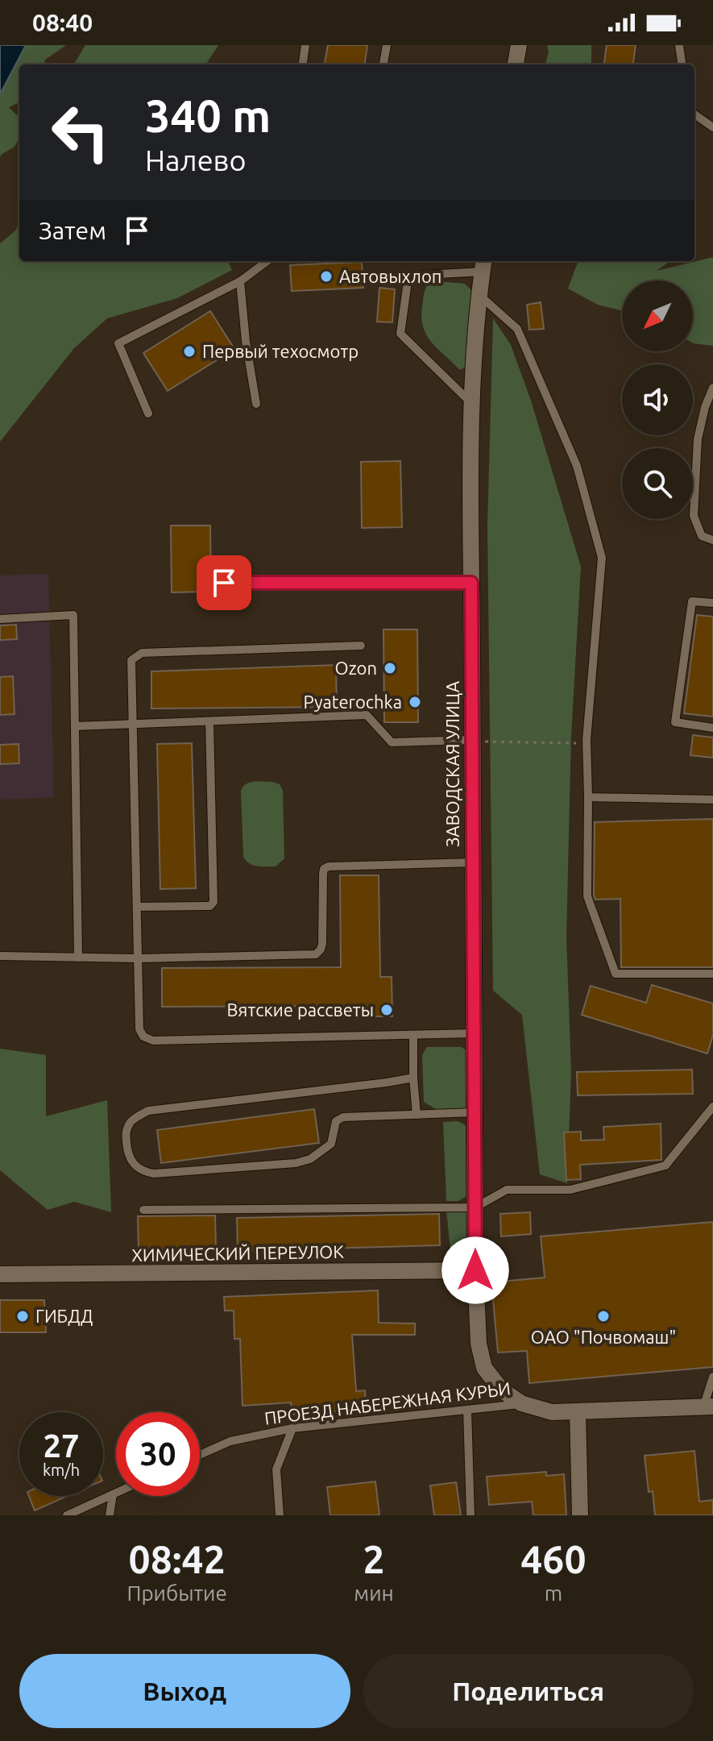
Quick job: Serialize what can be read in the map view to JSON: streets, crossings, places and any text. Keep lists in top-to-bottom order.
{
  "streets": {
    "street": ["ЗАВОДСКАЯ УЛИЦА", "ХИМИЧЕСКИЙ ПЕРЕУЛОК"],
    "lane": ["ПРОЕЗД НАБЕРЕЖНАЯ КУРЬИ"]
  },
  "crossings": [
    ["ЗАВОДСКАЯ УЛИЦА", "ХИМИЧЕСКИЙ ПЕРЕУЛОК"],
    ["ЗАВОДСКАЯ УЛИЦА", "ПРОЕЗД НАБЕРЕЖНАЯ КУРЬИ"]
  ],
  "places": [
    "Автовыхлоп",
    "Первый техосмотр",
    "Ozon",
    "Pyaterochka",
    "Вятские рассветы",
    "ГИБДД",
    "ОАО \"Почвомаш\""
  ],
  "north": "bottom left",
  "page": {
    "status": "08:40",
    "turn": ["340 m", "Налево"],
    "then": "Затем",
    "speed": "27 km/h",
    "limit": "30",
    "eta": [
      "08:42",
      "Прибытие",
      "2",
      "мин",
      "460",
      "m"
    ],
    "buttons": ["Выход", "Поделиться"]
  }
}
